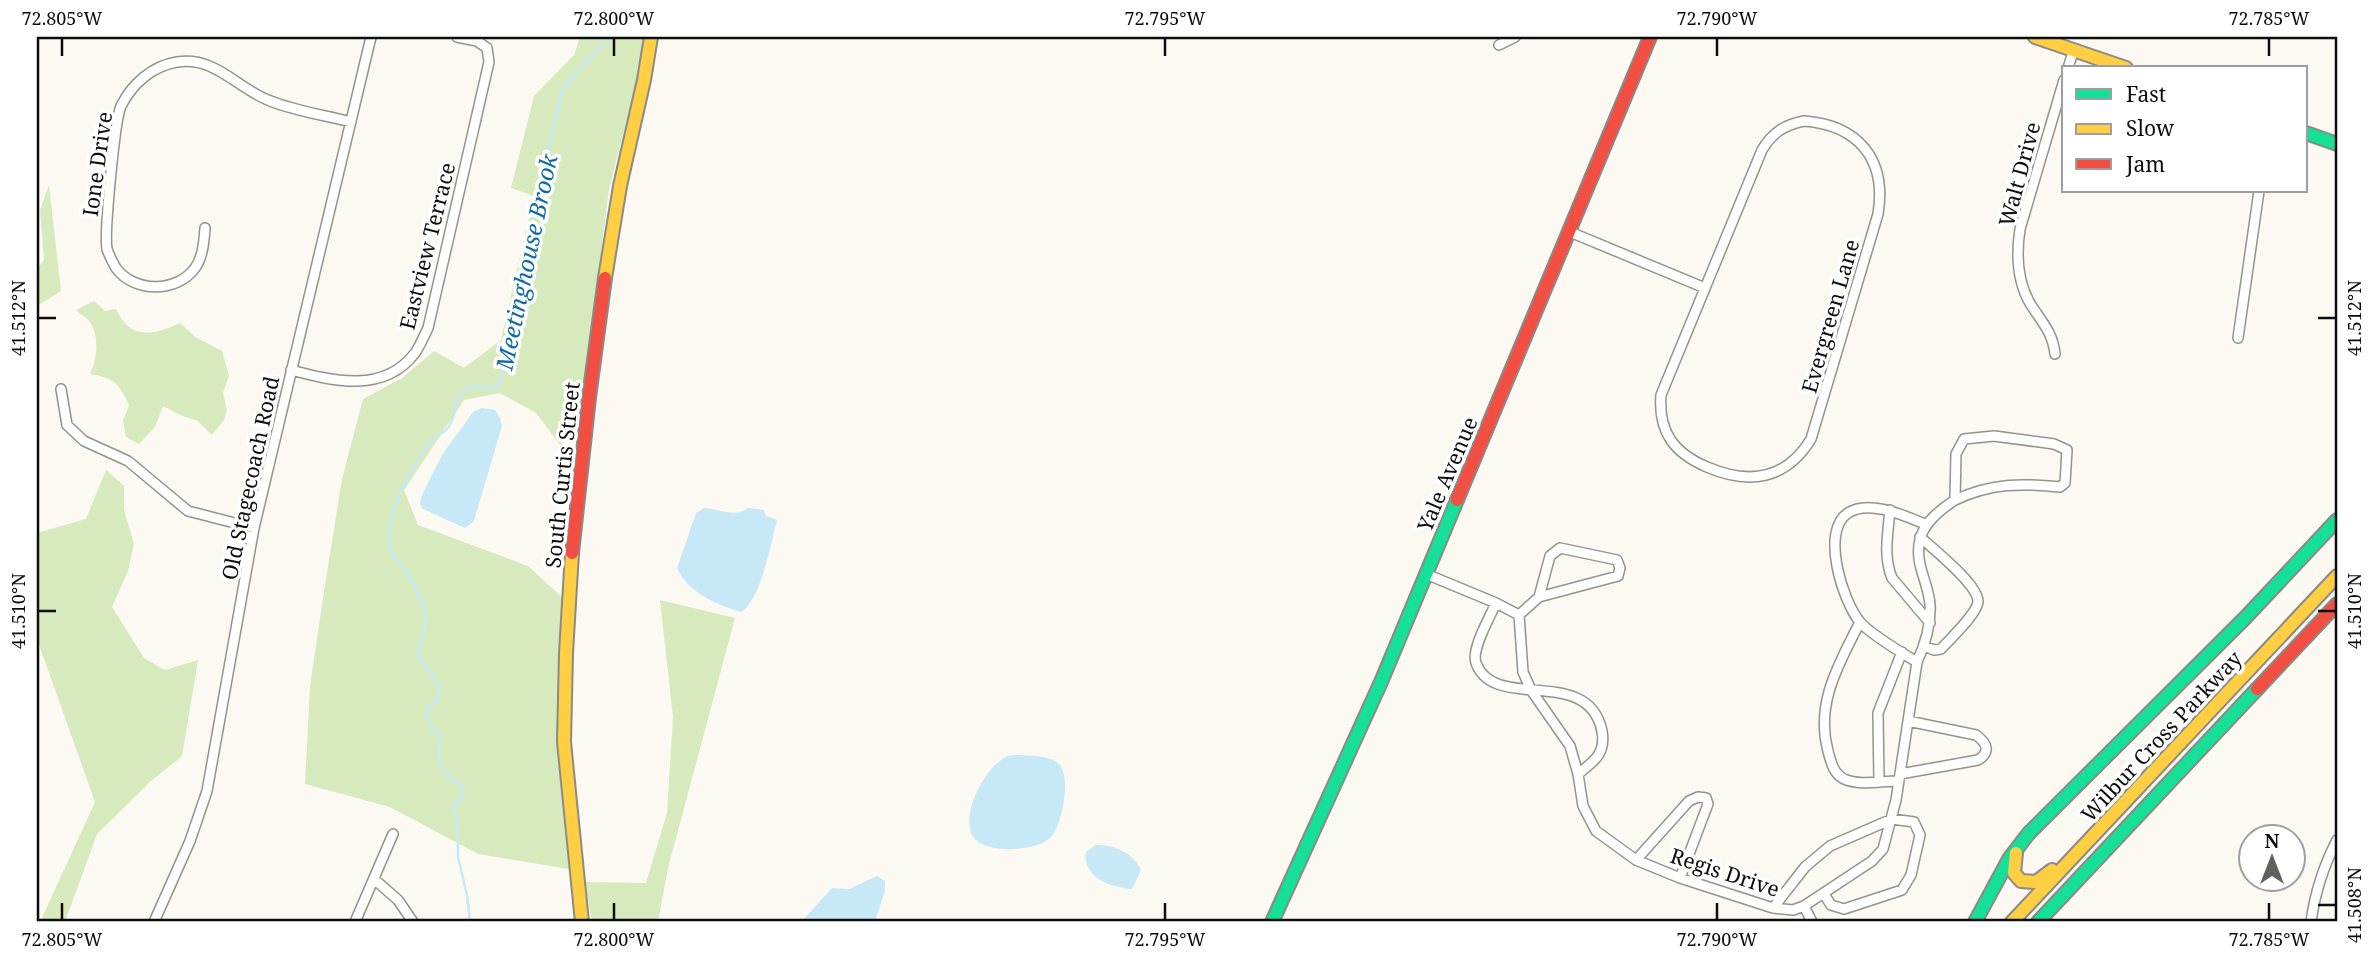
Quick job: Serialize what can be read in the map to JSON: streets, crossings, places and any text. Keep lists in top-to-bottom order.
{
  "streets": {
    "main road": ["Yale Avenue", "South Curtis Street", "Wilbur Cross Parkway"],
    "street": [
      "Ione Drive",
      "Walt Drive",
      "Eastview Terrace",
      "Evergreen Lane",
      "Old Stagecoach Road",
      "Regis Drive"
    ]
  },
  "crossings": [
    ["Ione Drive", "Old Stagecoach Road"],
    ["Eastview Terrace", "Old Stagecoach Road"]
  ],
  "water": ["Meetinghouse Brook"],
  "legend": ["Fast", "Slow", "Jam"],
  "north": "top",
  "coordinates": [
    "72.805°W",
    "72.800°W",
    "72.795°W",
    "72.790°W",
    "72.785°W",
    "41.512°N",
    "41.510°N",
    "41.508°N"
  ]
}
